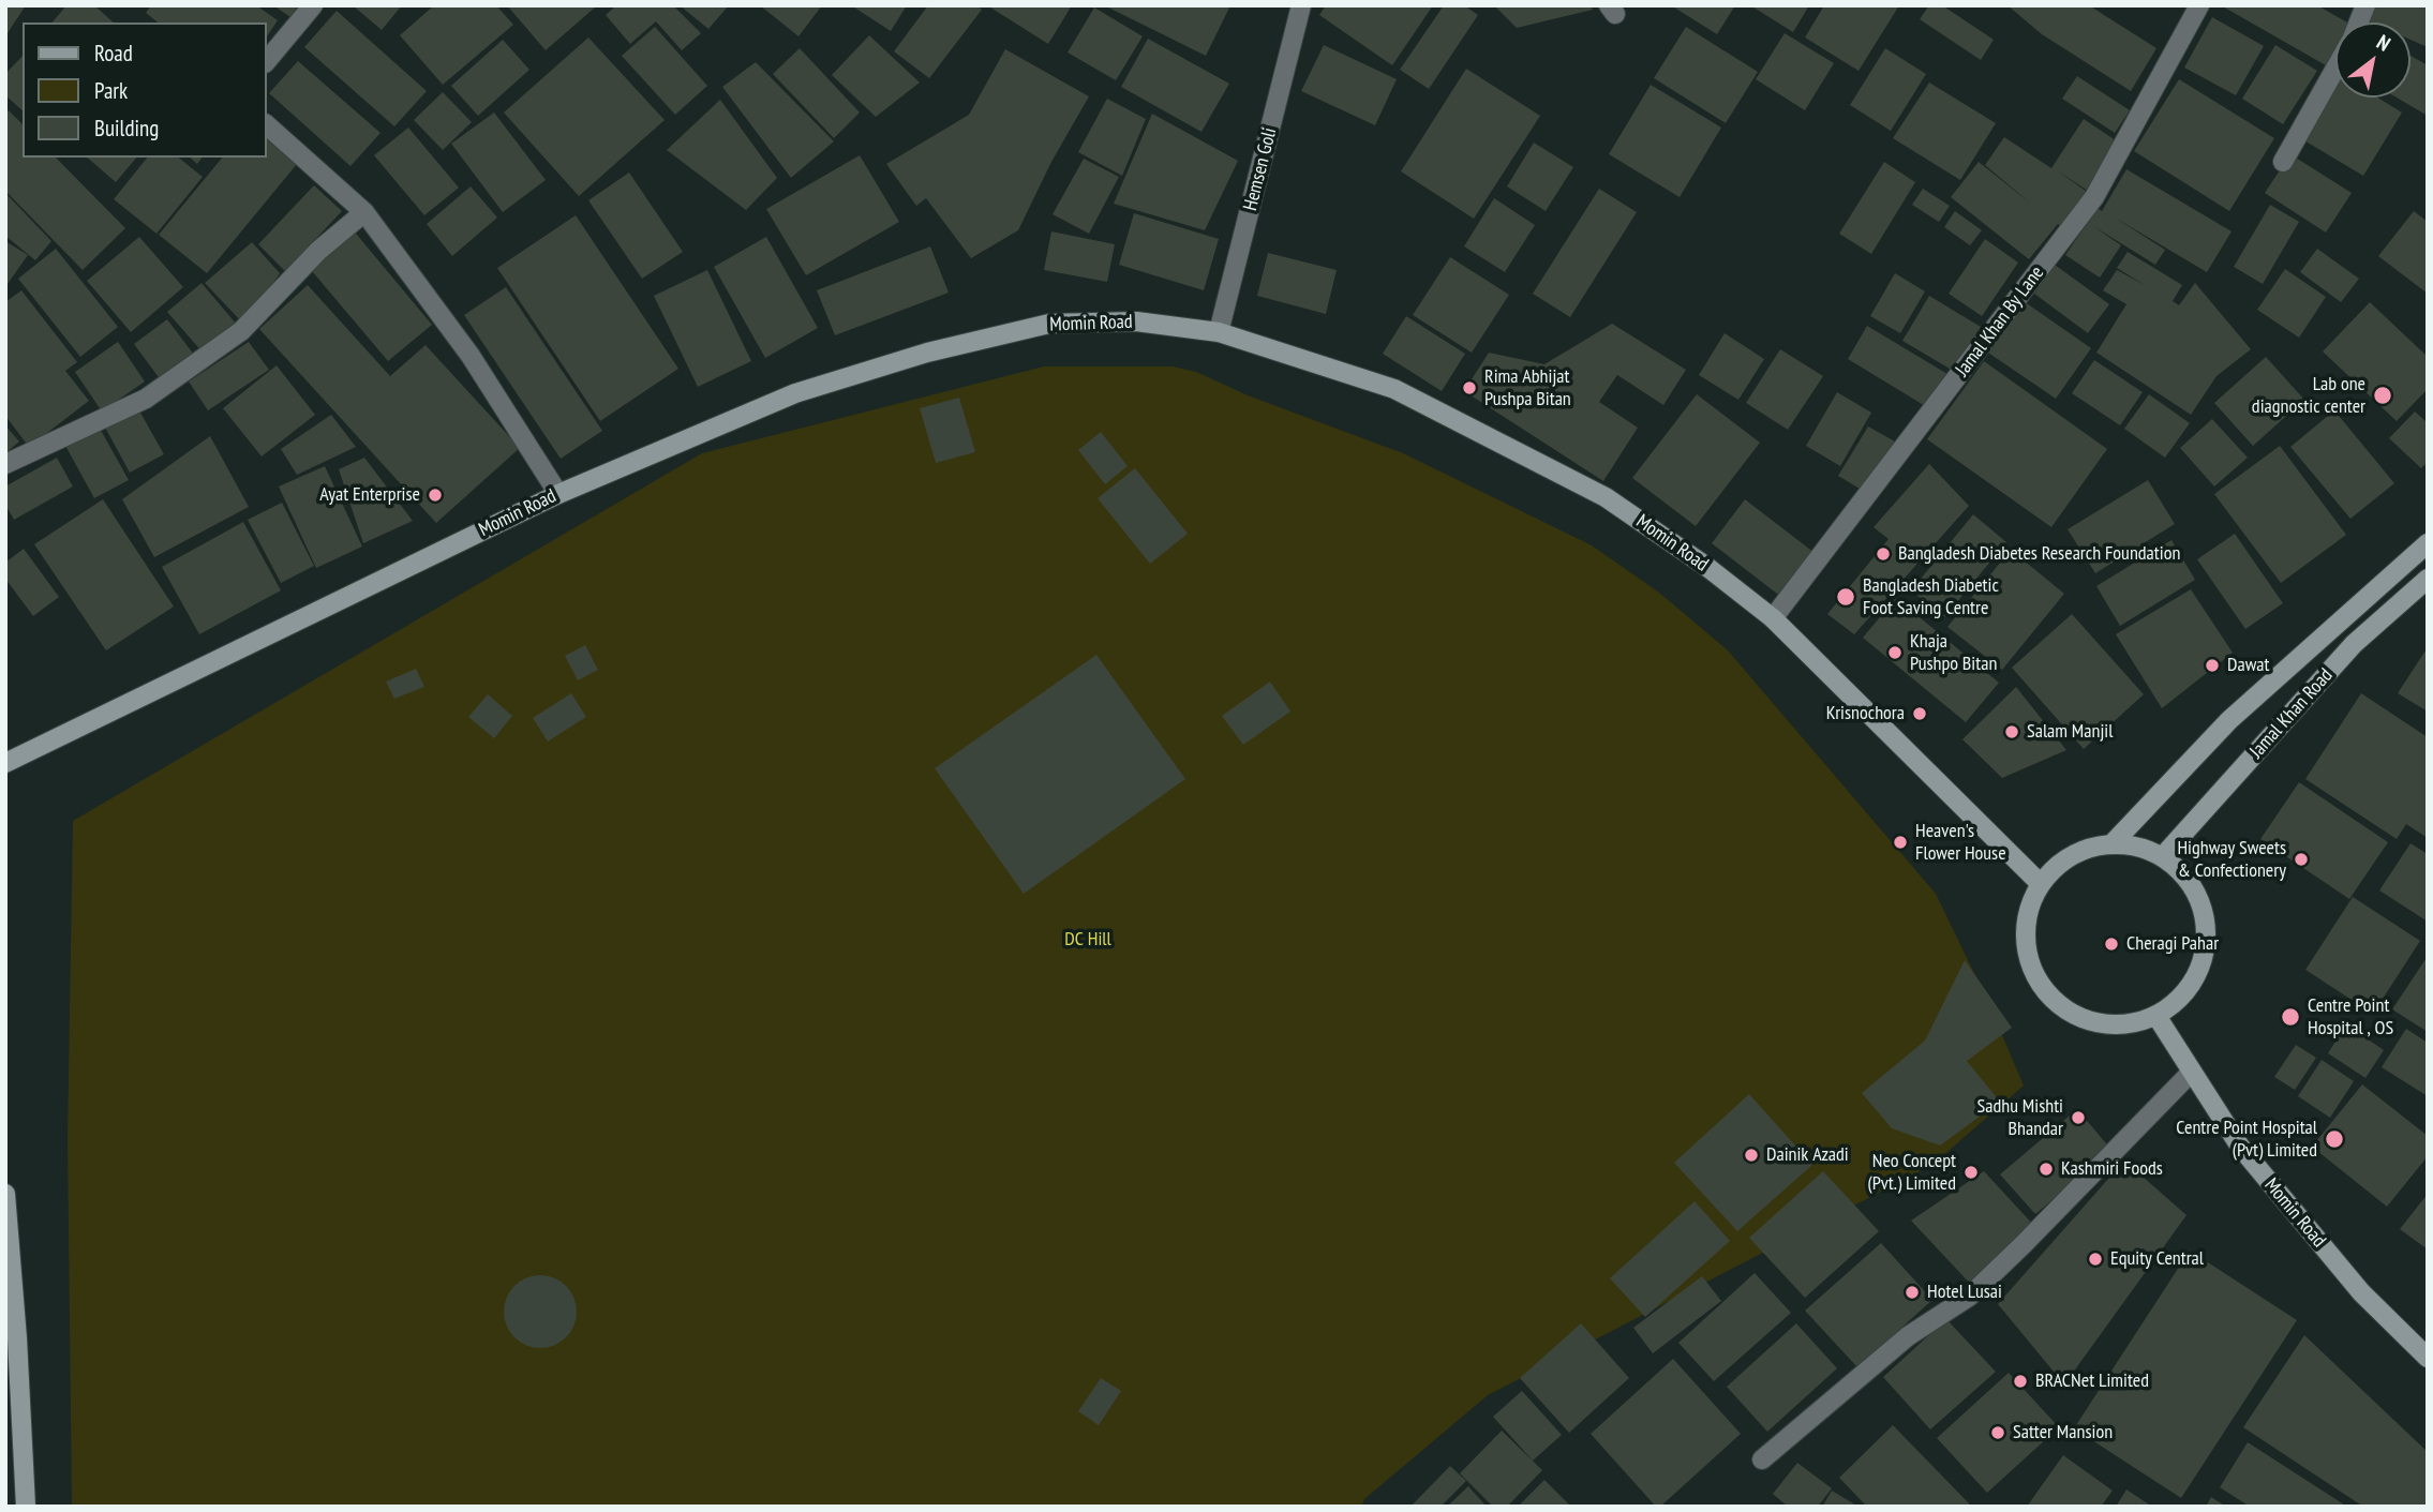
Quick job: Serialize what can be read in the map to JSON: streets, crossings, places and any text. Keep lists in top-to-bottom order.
{
  "streets": {
    "main road": ["Momin Road", "Jamal Khan Road"],
    "street": ["Hemsen Goli", "Jamal Khan By Lane"]
  },
  "crossings": [
    ["Hemsen Goli", "Momin Road"],
    ["Jamal Khan By Lane", "Momin Road"],
    ["Momin Road", "Jamal Khan Road"]
  ],
  "parks": ["DC Hill"],
  "places": [
    "Rima Abhijat Pushpa Bitan",
    "Lab one diagnostic center",
    "Ayat Enterprise",
    "Bangladesh Diabetes Research Foundation",
    "Bangladesh Diabetic Foot Saving Centre",
    "Khaja Pushpo Bitan",
    "Dawat",
    "Krisnochora",
    "Salam Manjil",
    "Heaven's Flower House",
    "Highway Sweets & Confectionery",
    "Cheragi Pahar",
    "Centre Point Hospital , OS",
    "Sadhu Mishti Bhandar",
    "Centre Point Hospital (Pvt) Limited",
    "Dainik Azadi",
    "Kashmiri Foods",
    "Neo Concept (Pvt.) Limited",
    "Equity Central",
    "Hotel Lusai",
    "BRACNet Limited",
    "Satter Mansion"
  ],
  "legend": ["Road", "Park", "Building"],
  "north": "top right"
}
